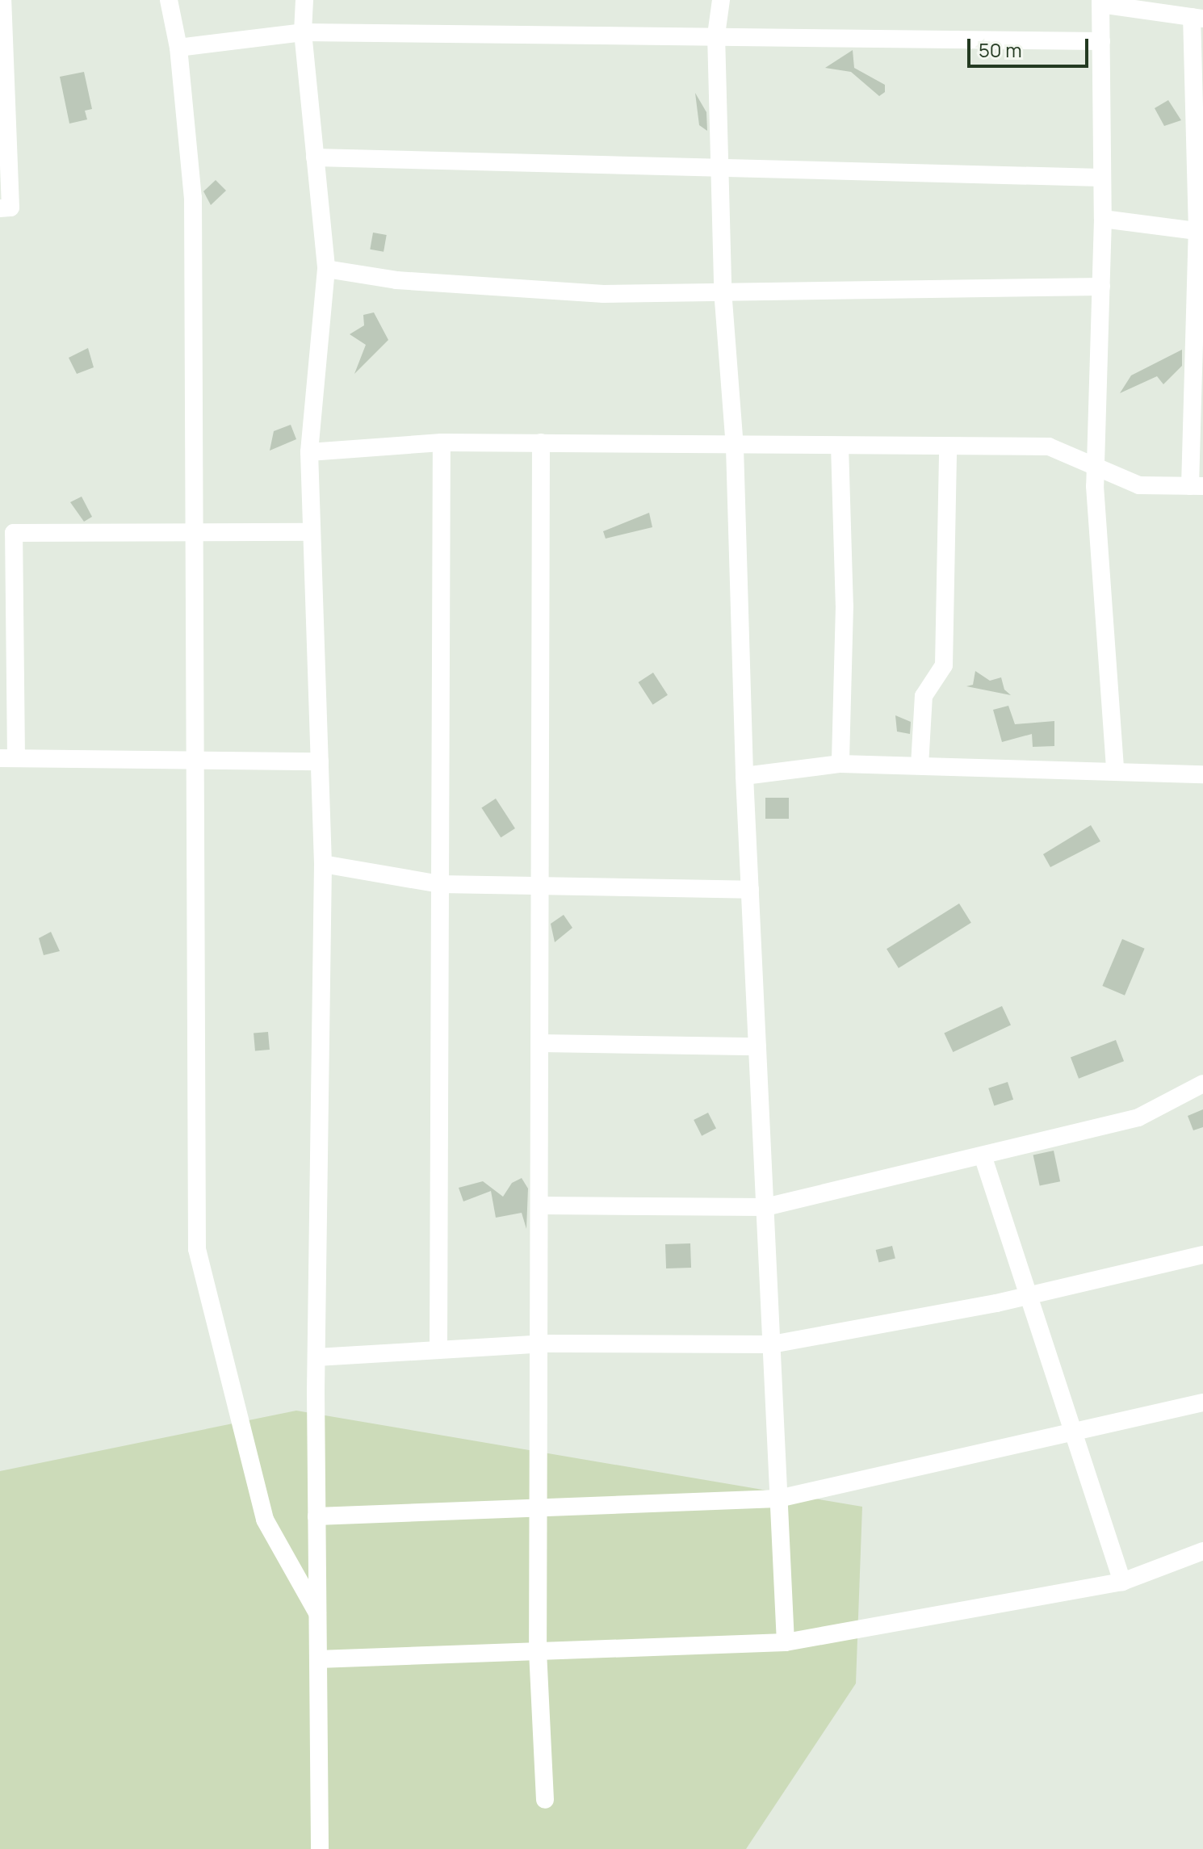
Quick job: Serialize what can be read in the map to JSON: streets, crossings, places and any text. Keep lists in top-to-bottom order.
{
  "scale_bar": "50 m"
}
